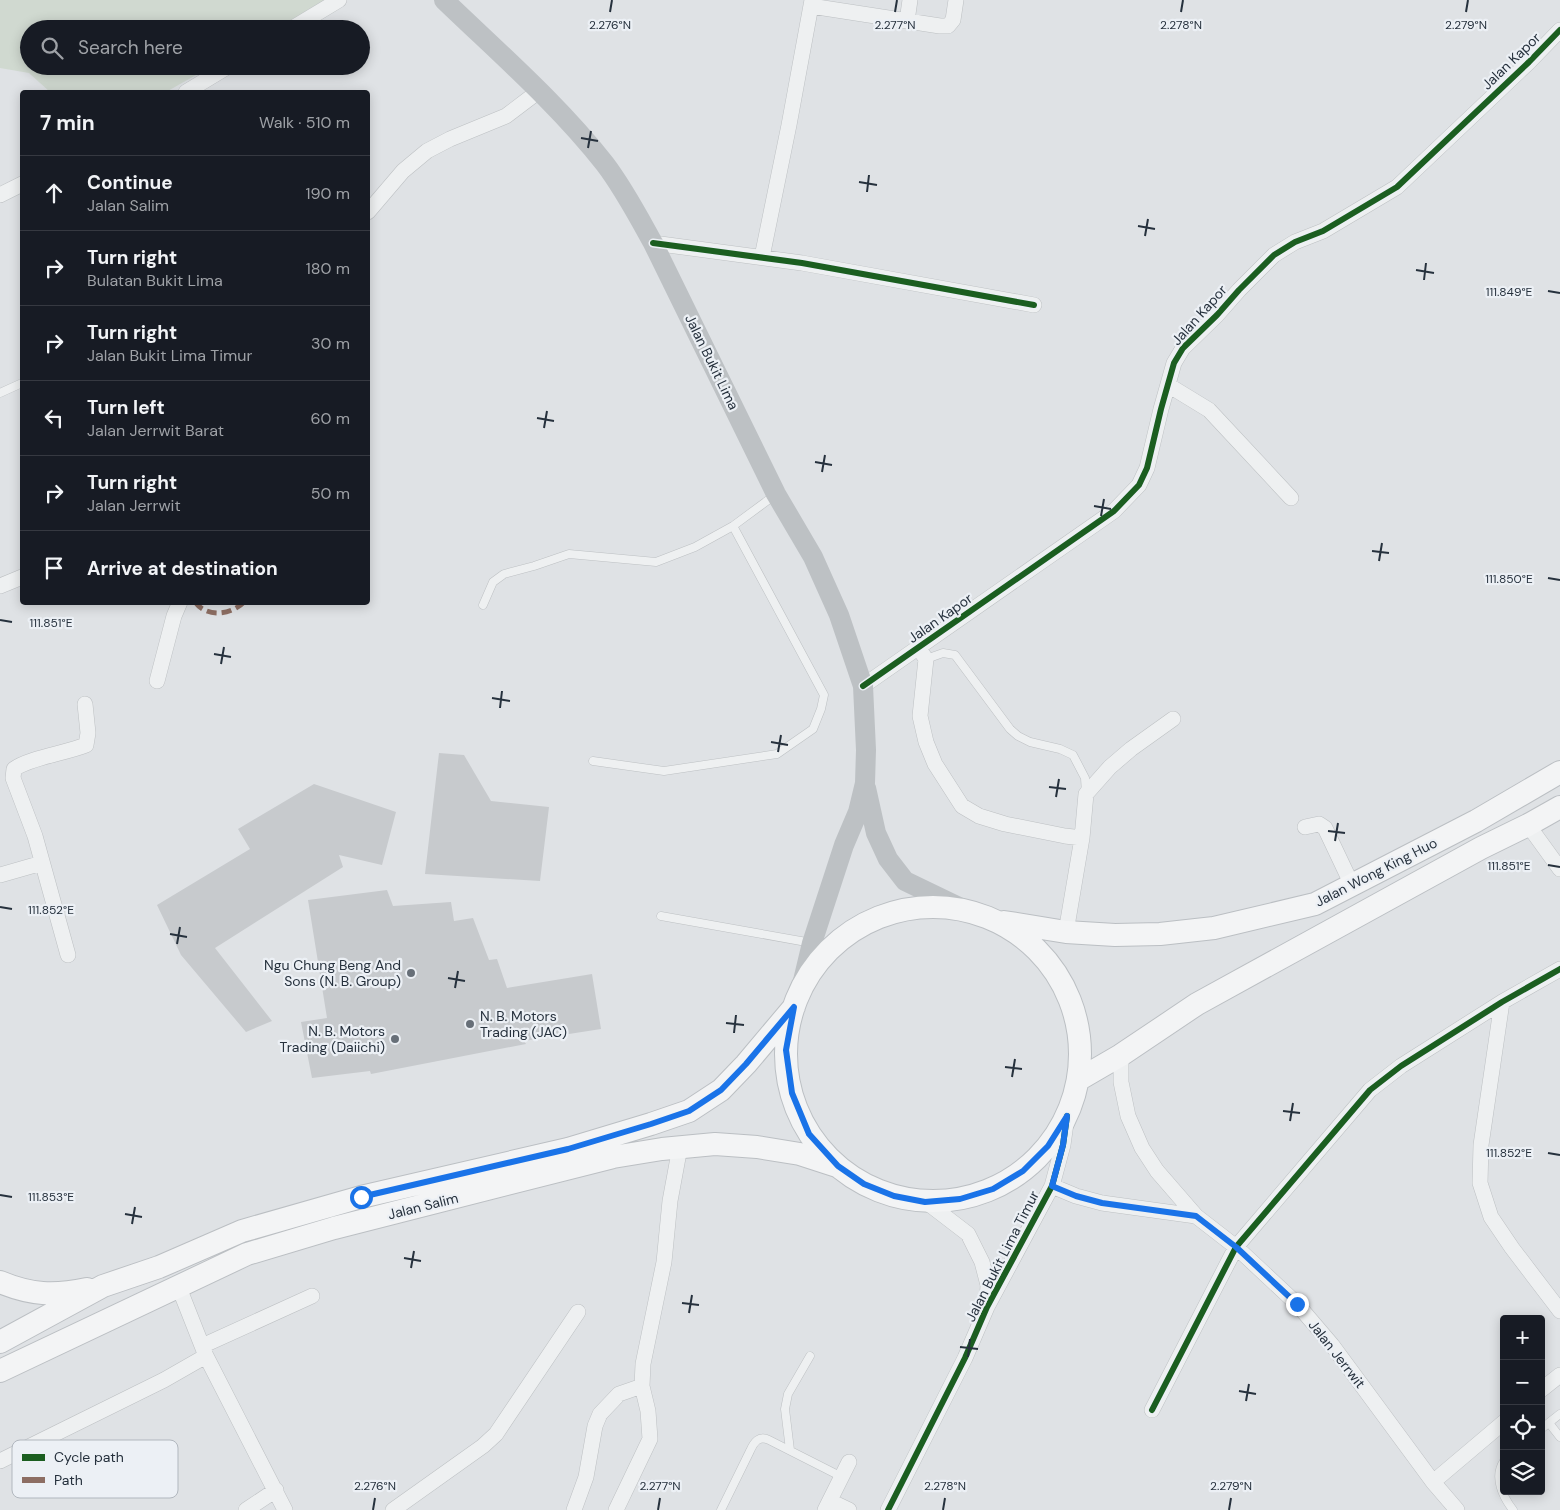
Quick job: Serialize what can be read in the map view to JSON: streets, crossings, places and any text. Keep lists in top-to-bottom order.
{
  "streets": {
    "main road": ["Jalan Bukit Lima", "Jalan Wong King Huo", "Jalan Salim"],
    "street": ["Jalan Kapor", "Jalan Bukit Lima Timur", "Jalan Jerrwit"]
  },
  "crossings": [
    ["Jalan Kapor", "Jalan Bukit Lima"],
    ["Jalan Wong King Huo", "Jalan Salim"],
    ["Jalan Wong King Huo", "Jalan Jerrwit"]
  ],
  "places": ["Ngu Chung Beng And Sons (N. B. Group)", "N. B. Motors Trading (JAC)", "N. B. Motors Trading (Daiichi)"],
  "legend": ["Cycle path", "Path"],
  "page": {
    "search": "Search here",
    "heading": ["7 min", "Walk · 510 m"],
    "list": [
      ["Continue", "Jalan Salim", "190 m"],
      ["Turn right", "Bulatan Bukit Lima", "180 m"],
      ["Turn right", "Jalan Bukit Lima Timur", "30 m"],
      ["Turn left", "Jalan Jerrwit Barat", "60 m"],
      ["Turn right", "Jalan Jerrwit", "50 m"],
      "Arrive at destination"
    ],
    "map_buttons": ["+", "−"]
  },
  "coordinates": [
    "2.276°N",
    "2.277°N",
    "2.278°N",
    "2.279°N",
    "111.849°E",
    "111.850°E",
    "111.851°E",
    "111.852°E",
    "111.853°E"
  ]
}
